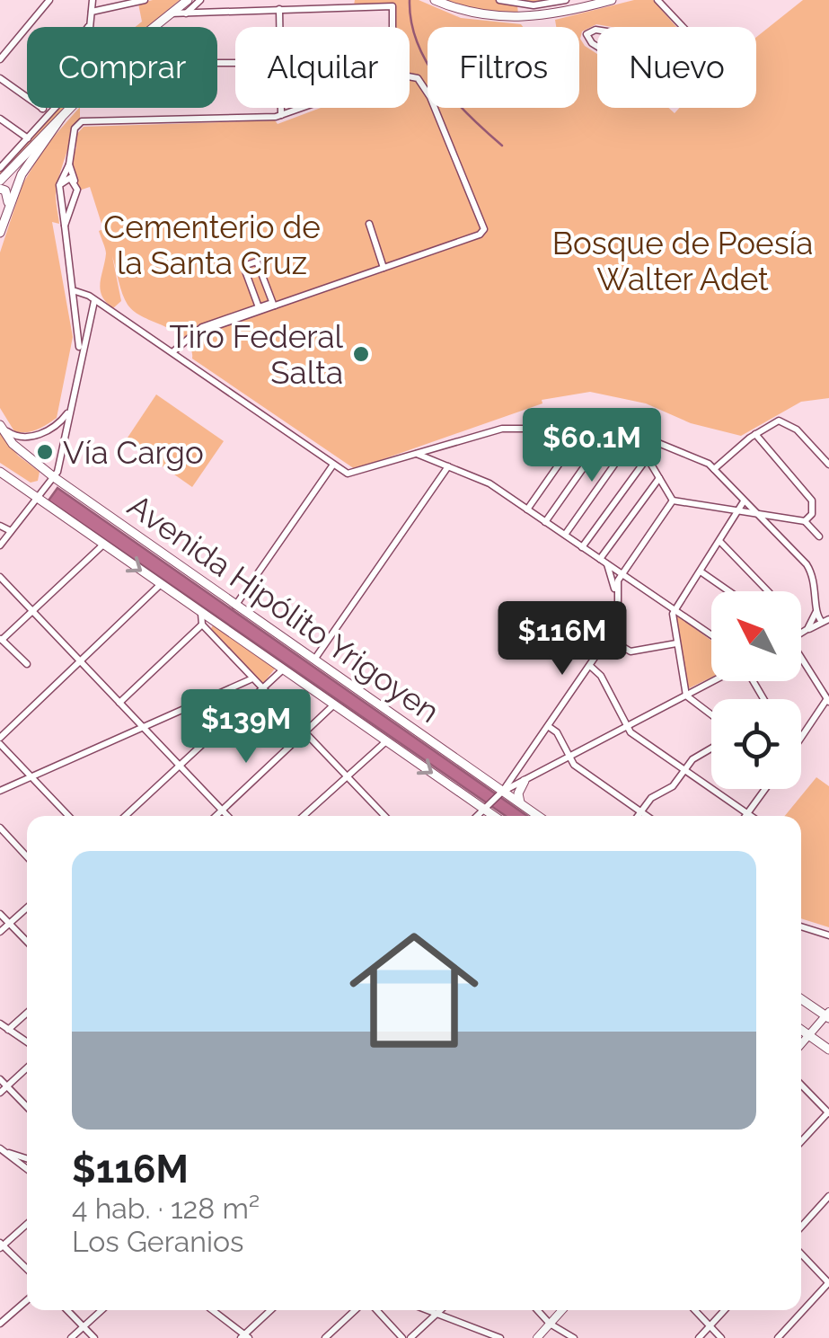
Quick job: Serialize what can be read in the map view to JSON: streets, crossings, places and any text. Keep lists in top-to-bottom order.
{
  "streets": {
    "highway": ["Avenida Hipólito Yrigoyen"]
  },
  "parks": ["Cementerio de la Santa Cruz", "Bosque de Poesía Walter Adet"],
  "places": ["Tiro Federal Salta", "Vía Cargo"],
  "north": "top left",
  "page": {
    "chip": [
      "Comprar",
      "Alquilar",
      "Filtros",
      "Nuevo"
    ],
    "price": ["$60.1M", "$116M", "$139M"],
    "list": [
      {
        "name": "$116M",
        "note": "4 hab. · 128 m² · Los Geranios"
      }
    ]
  }
}
